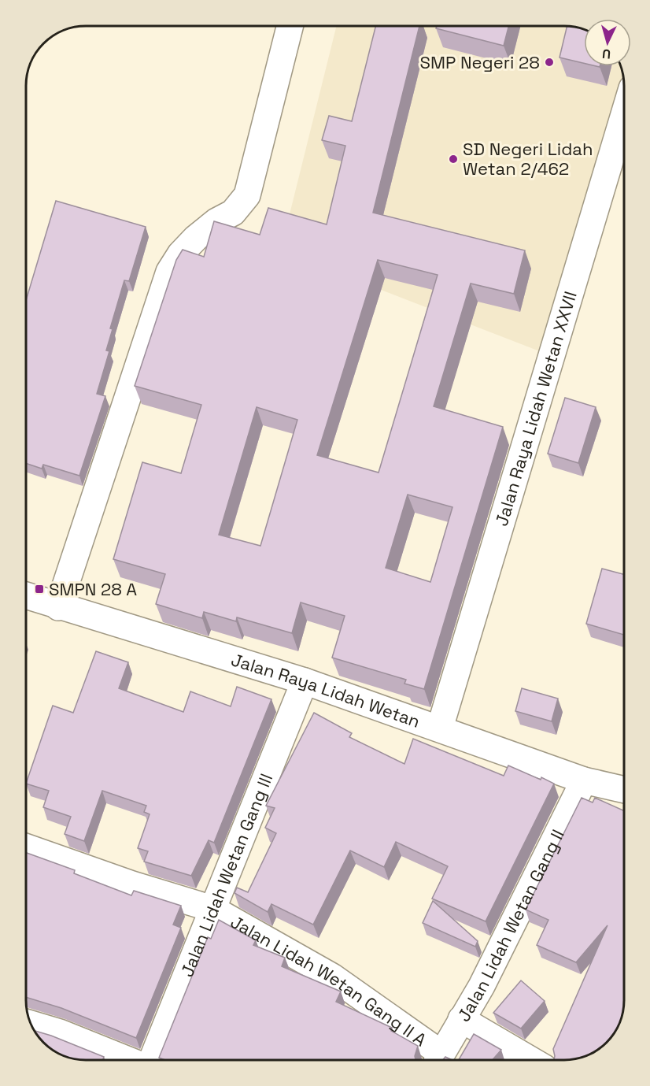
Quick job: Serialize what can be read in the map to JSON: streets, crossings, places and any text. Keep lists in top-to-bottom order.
{
  "streets": {
    "street": [
      "Jalan Raya Lidah Wetan XXVII",
      "Jalan Raya Lidah Wetan",
      "Jalan Lidah Wetan Gang III",
      "Jalan Lidah Wetan Gang II",
      "Jalan Lidah Wetan Gang II A"
    ]
  },
  "crossings": [
    ["Jalan Raya Lidah Wetan XXVII", "Jalan Raya Lidah Wetan"],
    ["Jalan Raya Lidah Wetan", "Jalan Lidah Wetan Gang III"],
    ["Jalan Raya Lidah Wetan", "Jalan Lidah Wetan Gang II"],
    ["Jalan Lidah Wetan Gang III", "Jalan Lidah Wetan Gang II A"]
  ],
  "places": {
    "other": ["SMP Negeri 28", "SD Negeri Lidah Wetan 2/462"],
    "transit": ["SMPN 28 A"]
  },
  "north": "bottom"
}
